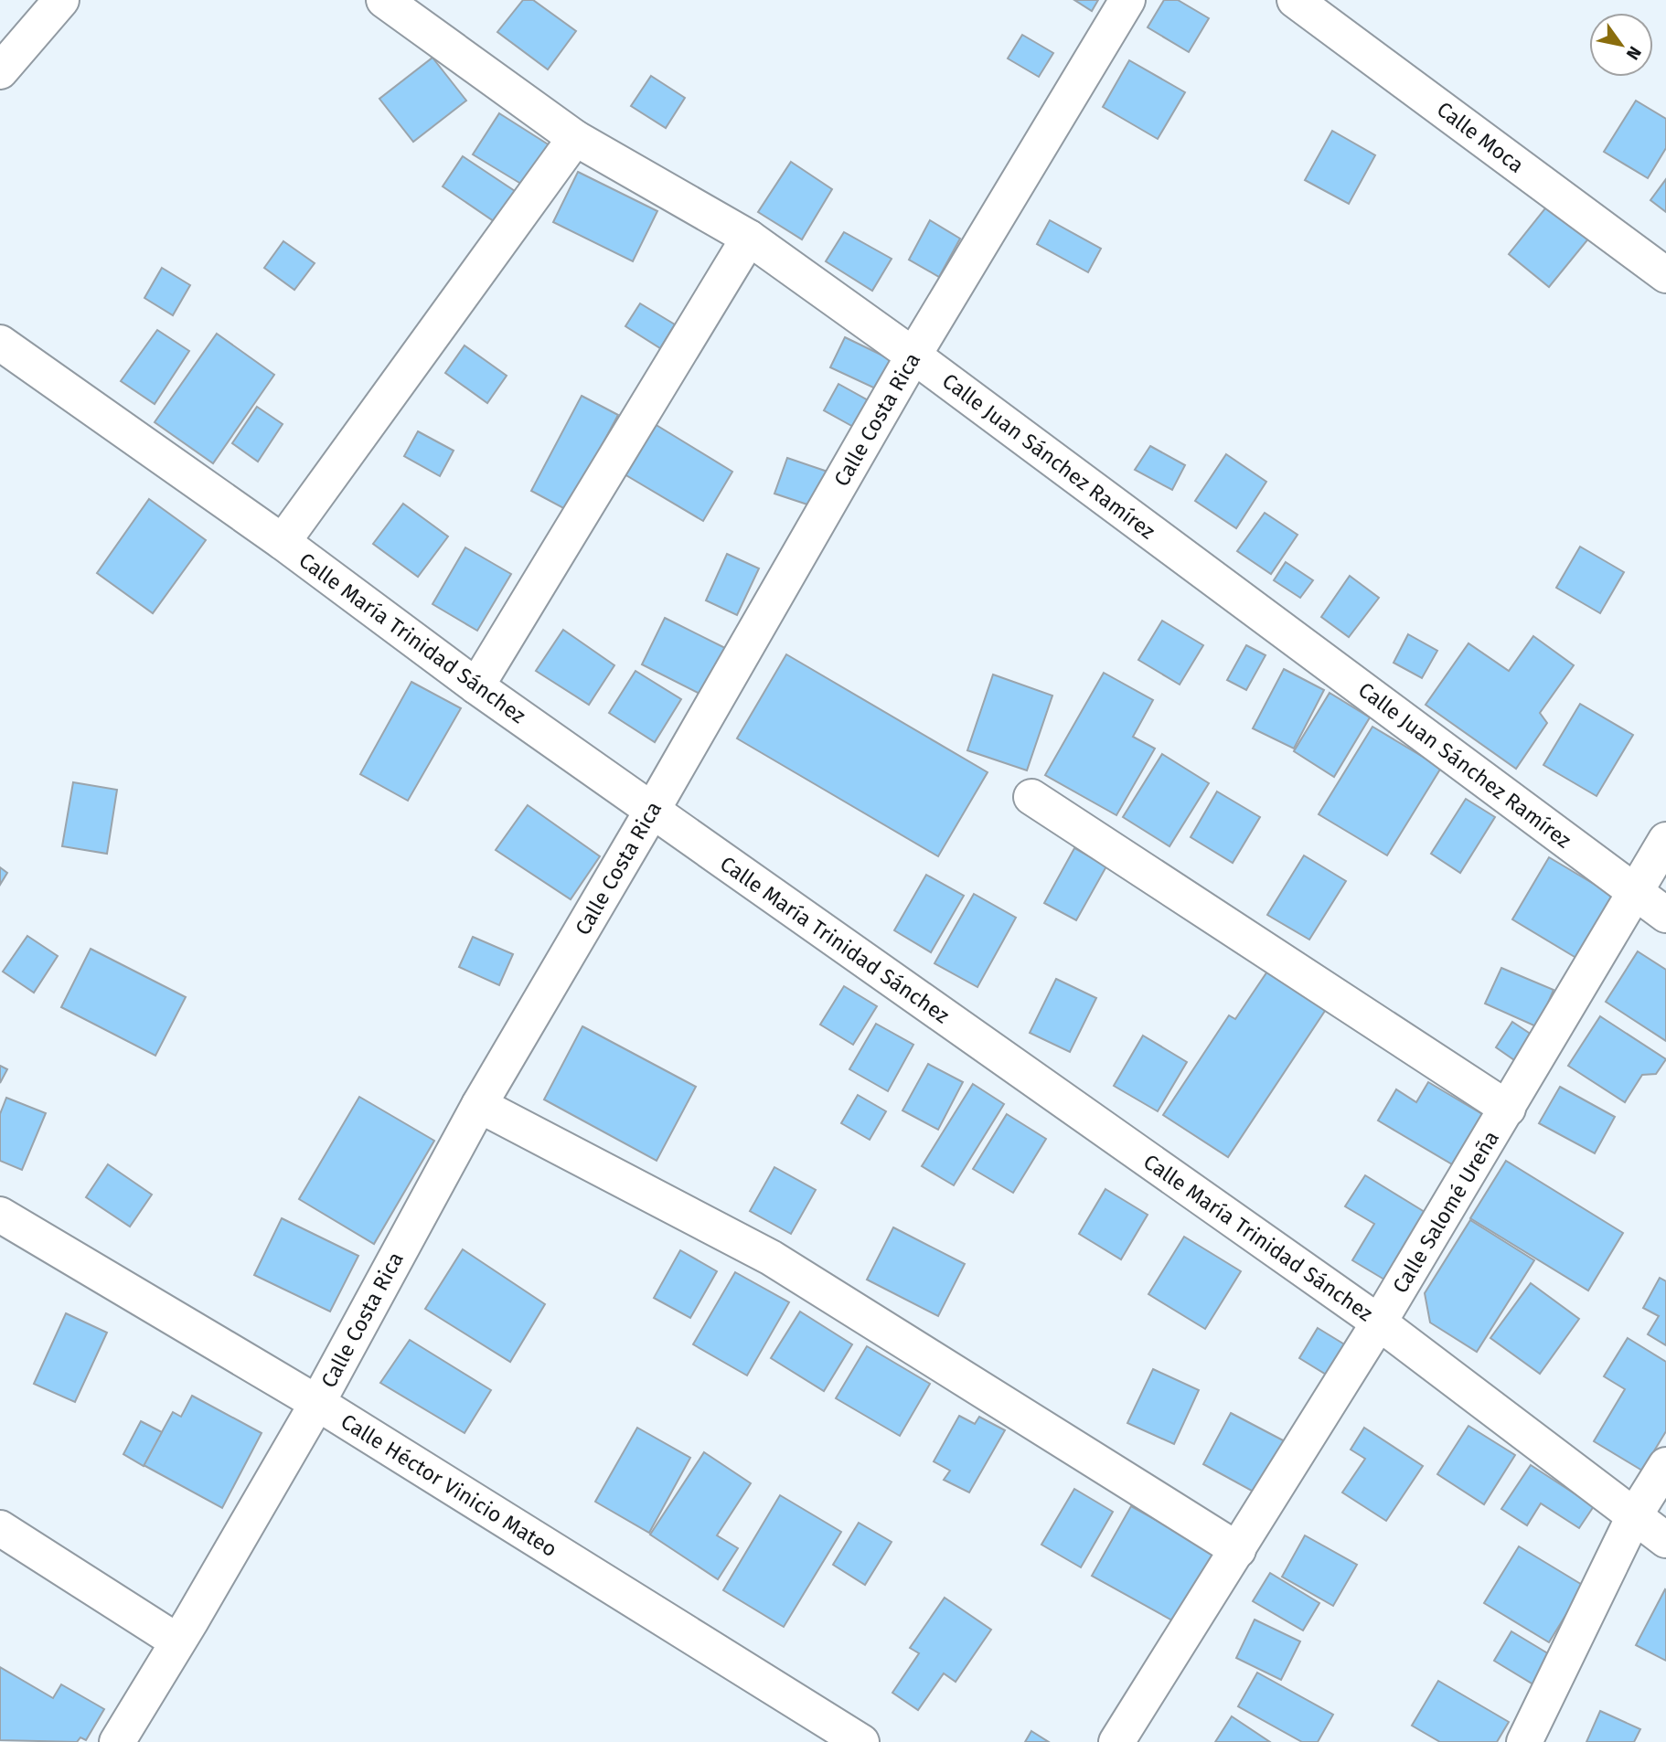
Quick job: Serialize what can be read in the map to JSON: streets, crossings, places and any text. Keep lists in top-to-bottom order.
{
  "streets": {
    "street": [
      "Calle Moca",
      "Calle Costa Rica",
      "Calle Juan Sánchez Ramírez",
      "Calle María Trinidad Sánchez",
      "Calle Salomé Ureña",
      "Calle Héctor Vinicio Mateo"
    ]
  },
  "crossings": [
    ["Calle Costa Rica", "Calle Juan Sánchez Ramírez"],
    ["Calle Costa Rica", "Calle María Trinidad Sánchez"],
    ["Calle Costa Rica", "Calle Héctor Vinicio Mateo"],
    ["Calle Juan Sánchez Ramírez", "Calle Salomé Ureña"],
    ["Calle María Trinidad Sánchez", "Calle Salomé Ureña"]
  ],
  "north": "bottom right"
}
